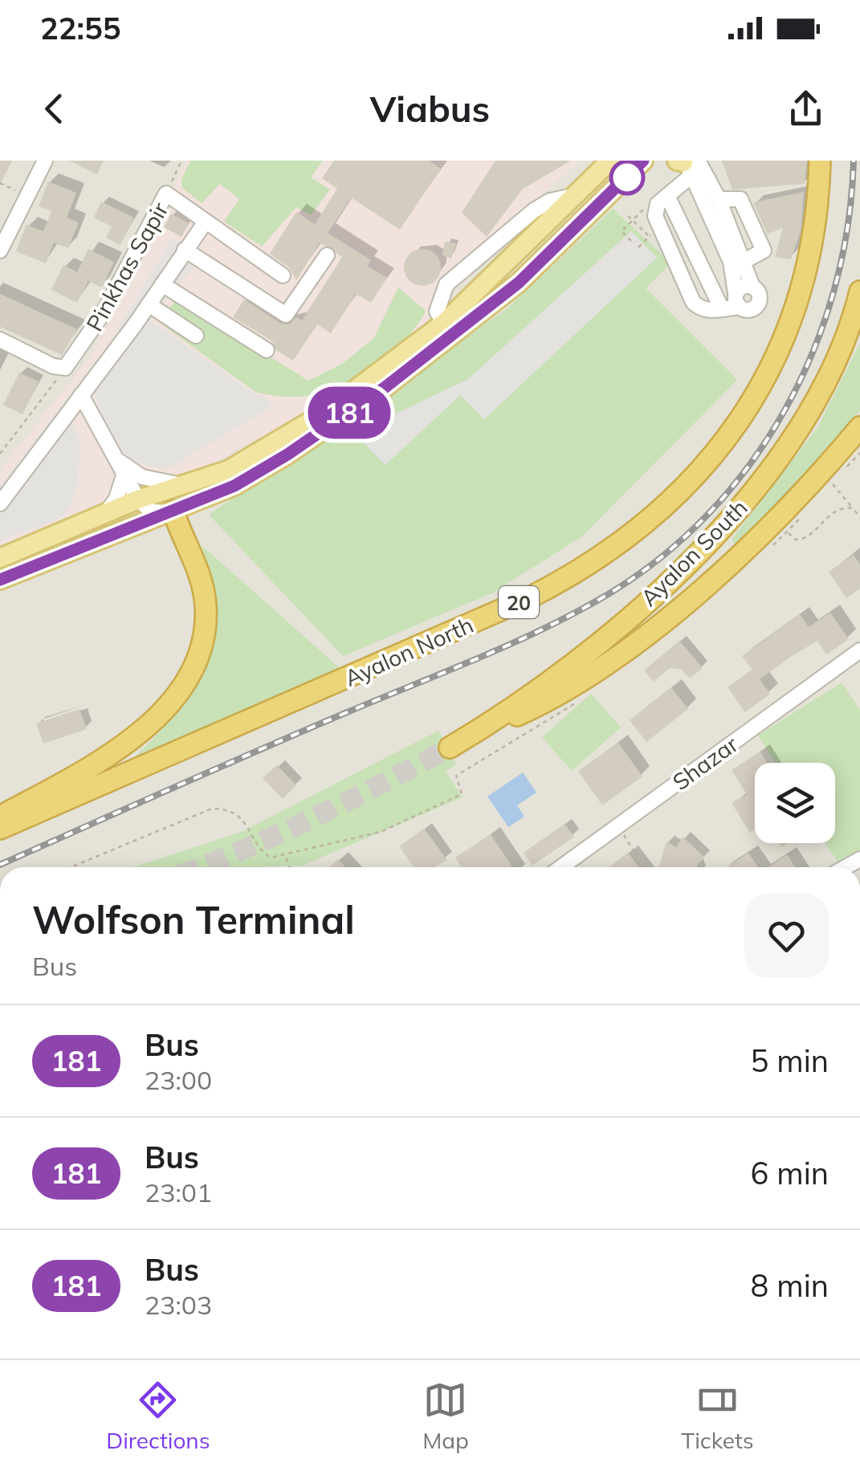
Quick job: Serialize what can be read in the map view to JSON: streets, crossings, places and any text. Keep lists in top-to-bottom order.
{
  "streets": {
    "highway": ["Ayalon South", "20", "Ayalon North"],
    "street": ["Pinkhas Sapir", "Shazar"]
  },
  "lines": ["bus line 181"],
  "page": {
    "status": "22:55",
    "header": "Viabus",
    "on_map": "181",
    "heading": ["Wolfson Terminal", "Bus"],
    "list": [
      {
        "mark": "181",
        "name": "Bus",
        "note": "23:00",
        "value": "5 min"
      },
      {
        "mark": "181",
        "name": "Bus",
        "note": "23:01",
        "value": "6 min"
      },
      {
        "mark": "181",
        "name": "Bus",
        "note": "23:03",
        "value": "8 min"
      }
    ],
    "tabs": ["Directions", "Map", "Tickets"]
  }
}
